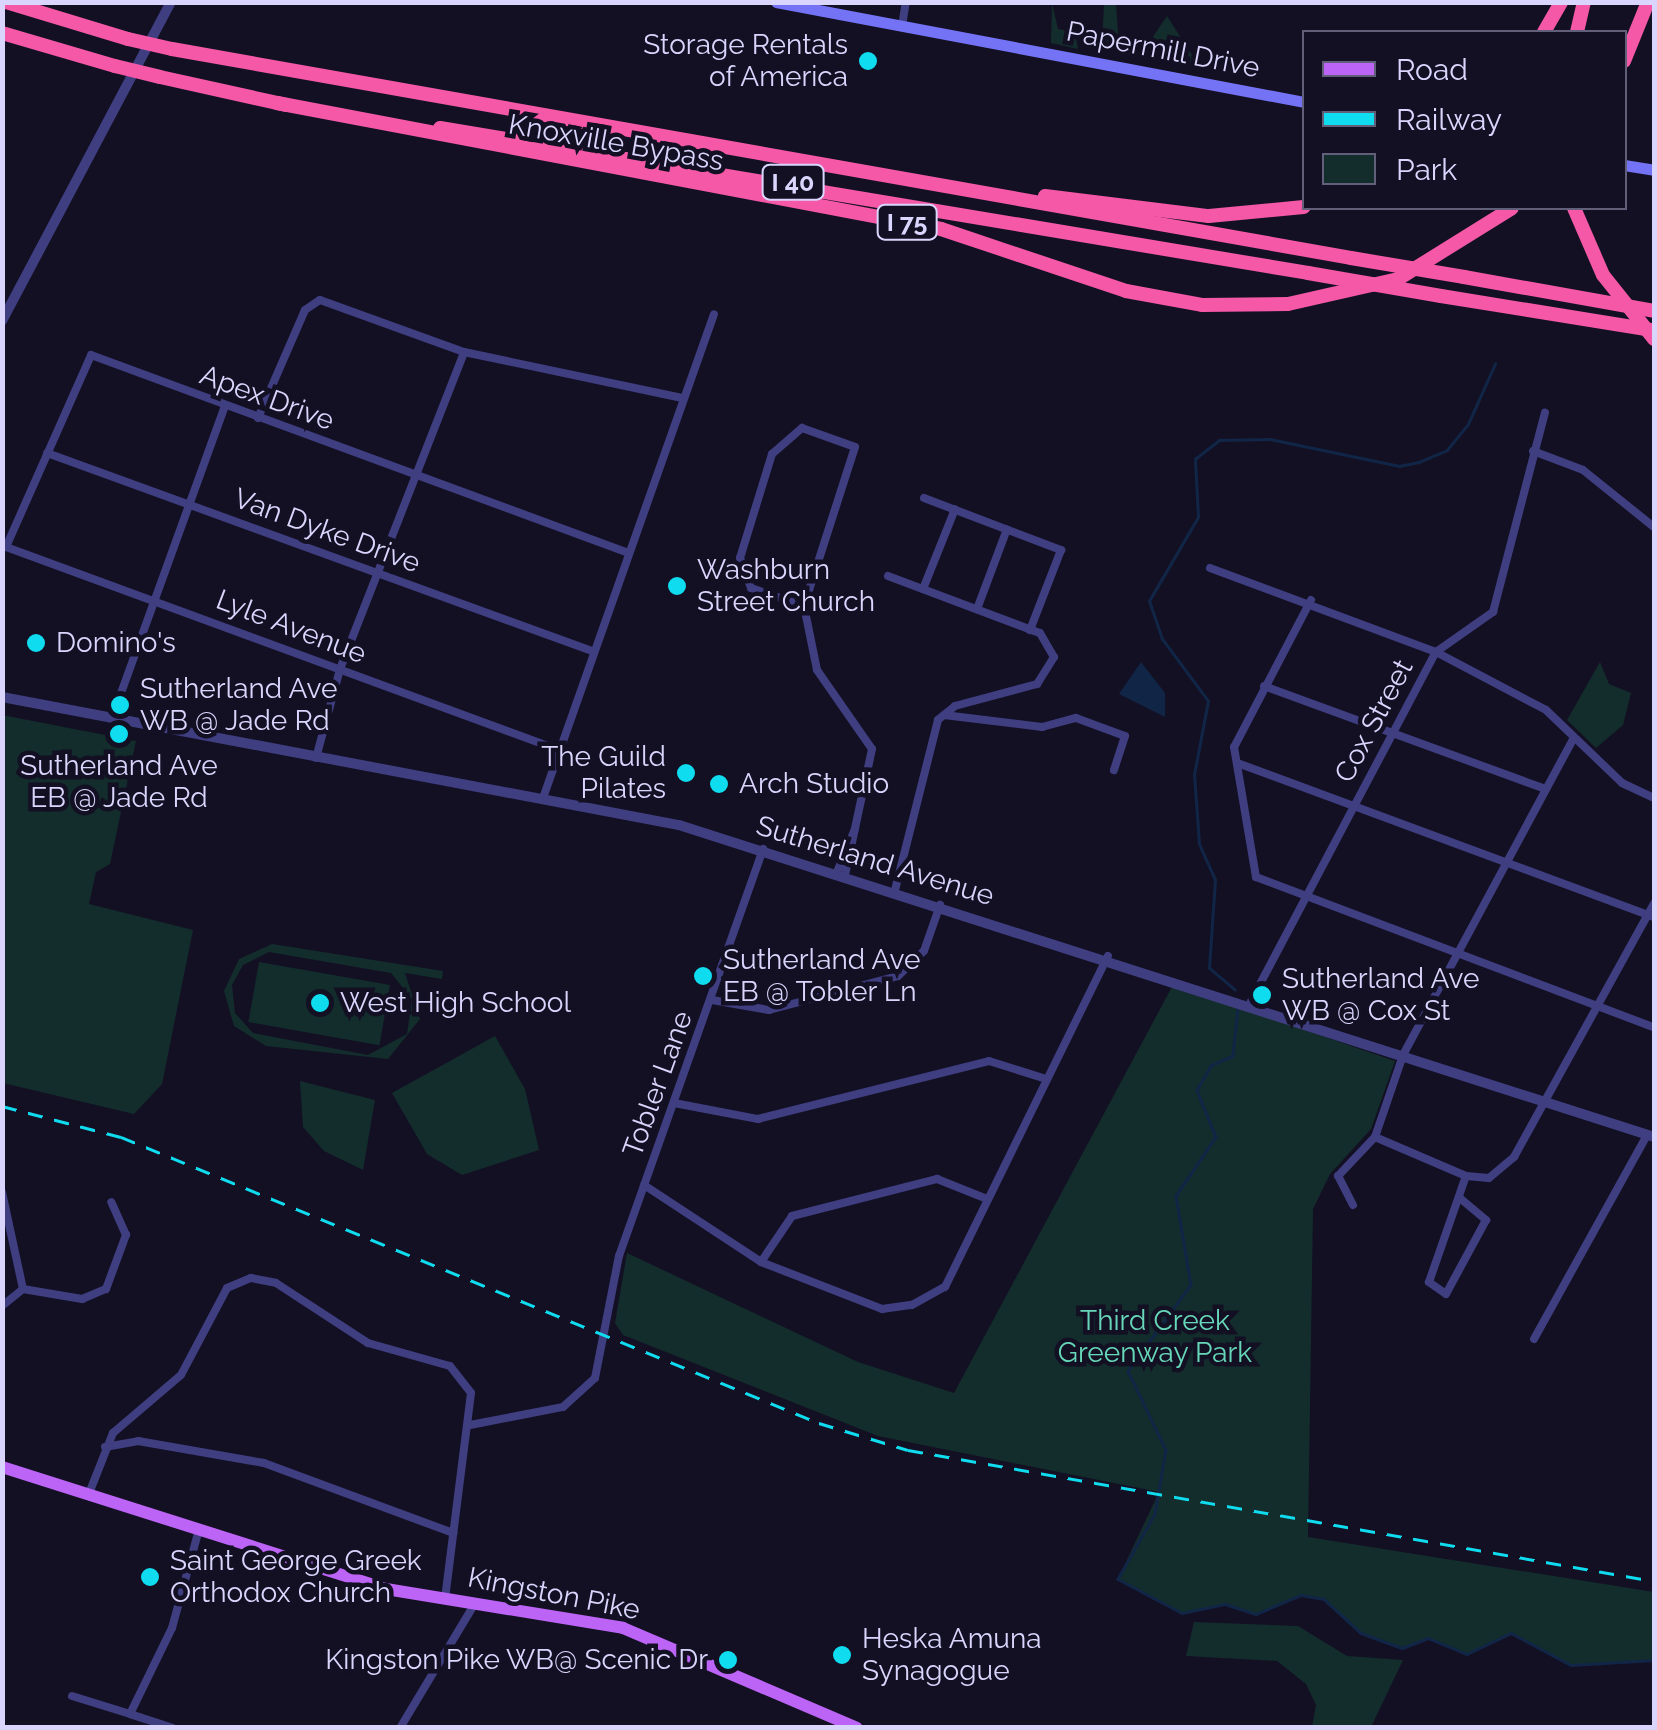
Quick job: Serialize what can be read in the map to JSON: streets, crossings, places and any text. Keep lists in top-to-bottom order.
{
  "streets": {
    "highway": ["Knoxville Bypass", "I 40", "I 75"],
    "main road": ["Papermill Drive", "Kingston Pike"],
    "street": [
      "Apex Drive",
      "Van Dyke Drive",
      "Lyle Avenue",
      "Cox Street",
      "Sutherland Avenue",
      "Tobler Lane"
    ]
  },
  "crossings": [
    ["Knoxville Bypass", "I 40"],
    ["I 40", "I 75"],
    ["Apex Drive", "Van Dyke Drive"],
    ["Apex Drive", "Lyle Avenue"],
    ["Cox Street", "Sutherland Avenue"],
    ["Sutherland Avenue", "Tobler Lane"]
  ],
  "parks": ["Third Creek Greenway Park"],
  "places": [
    "Storage Rentals of America",
    "Washburn Street Church",
    "Domino's",
    "Sutherland Ave WB @ Jade Rd",
    "Sutherland Ave EB @ Jade Rd",
    "The Guild Pilates",
    "Arch Studio",
    "Sutherland Ave EB @ Tobler Ln",
    "Sutherland Ave WB @ Cox St",
    "West High School",
    "Saint George Greek Orthodox Church",
    "Heska Amuna Synagogue",
    "Kingston Pike WB@ Scenic Dr"
  ],
  "legend": ["Road", "Railway", "Park"]
}
